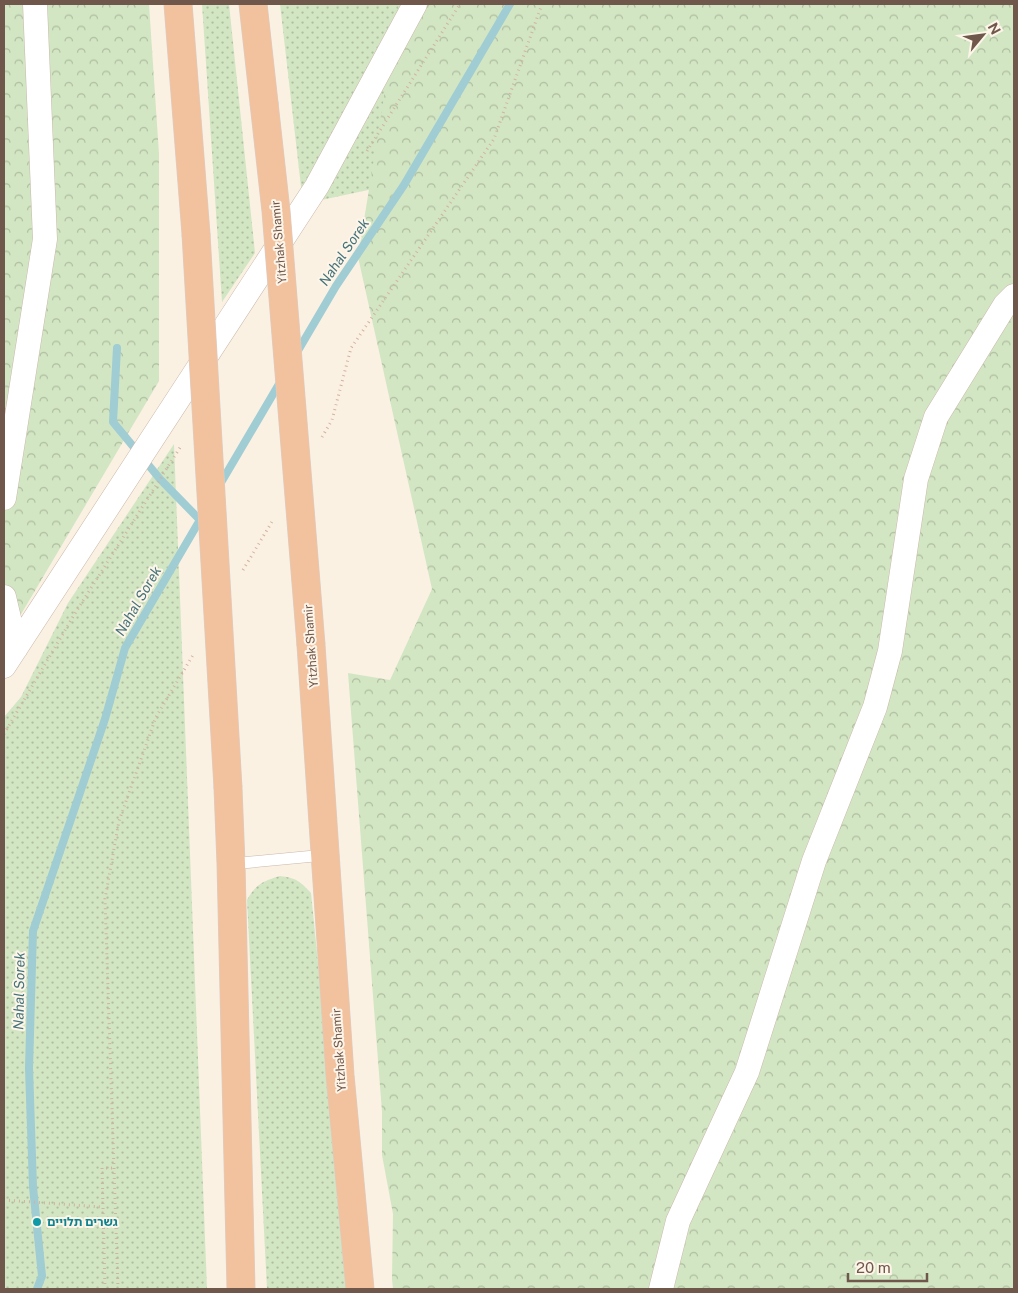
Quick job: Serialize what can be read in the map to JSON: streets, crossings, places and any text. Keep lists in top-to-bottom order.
{
  "streets": {
    "highway": ["Yitzhak Shamir"]
  },
  "water": ["Nahal Sorek"],
  "places": ["גשרים תלויים"],
  "scale_bar": "20 m",
  "north": "top right"
}
